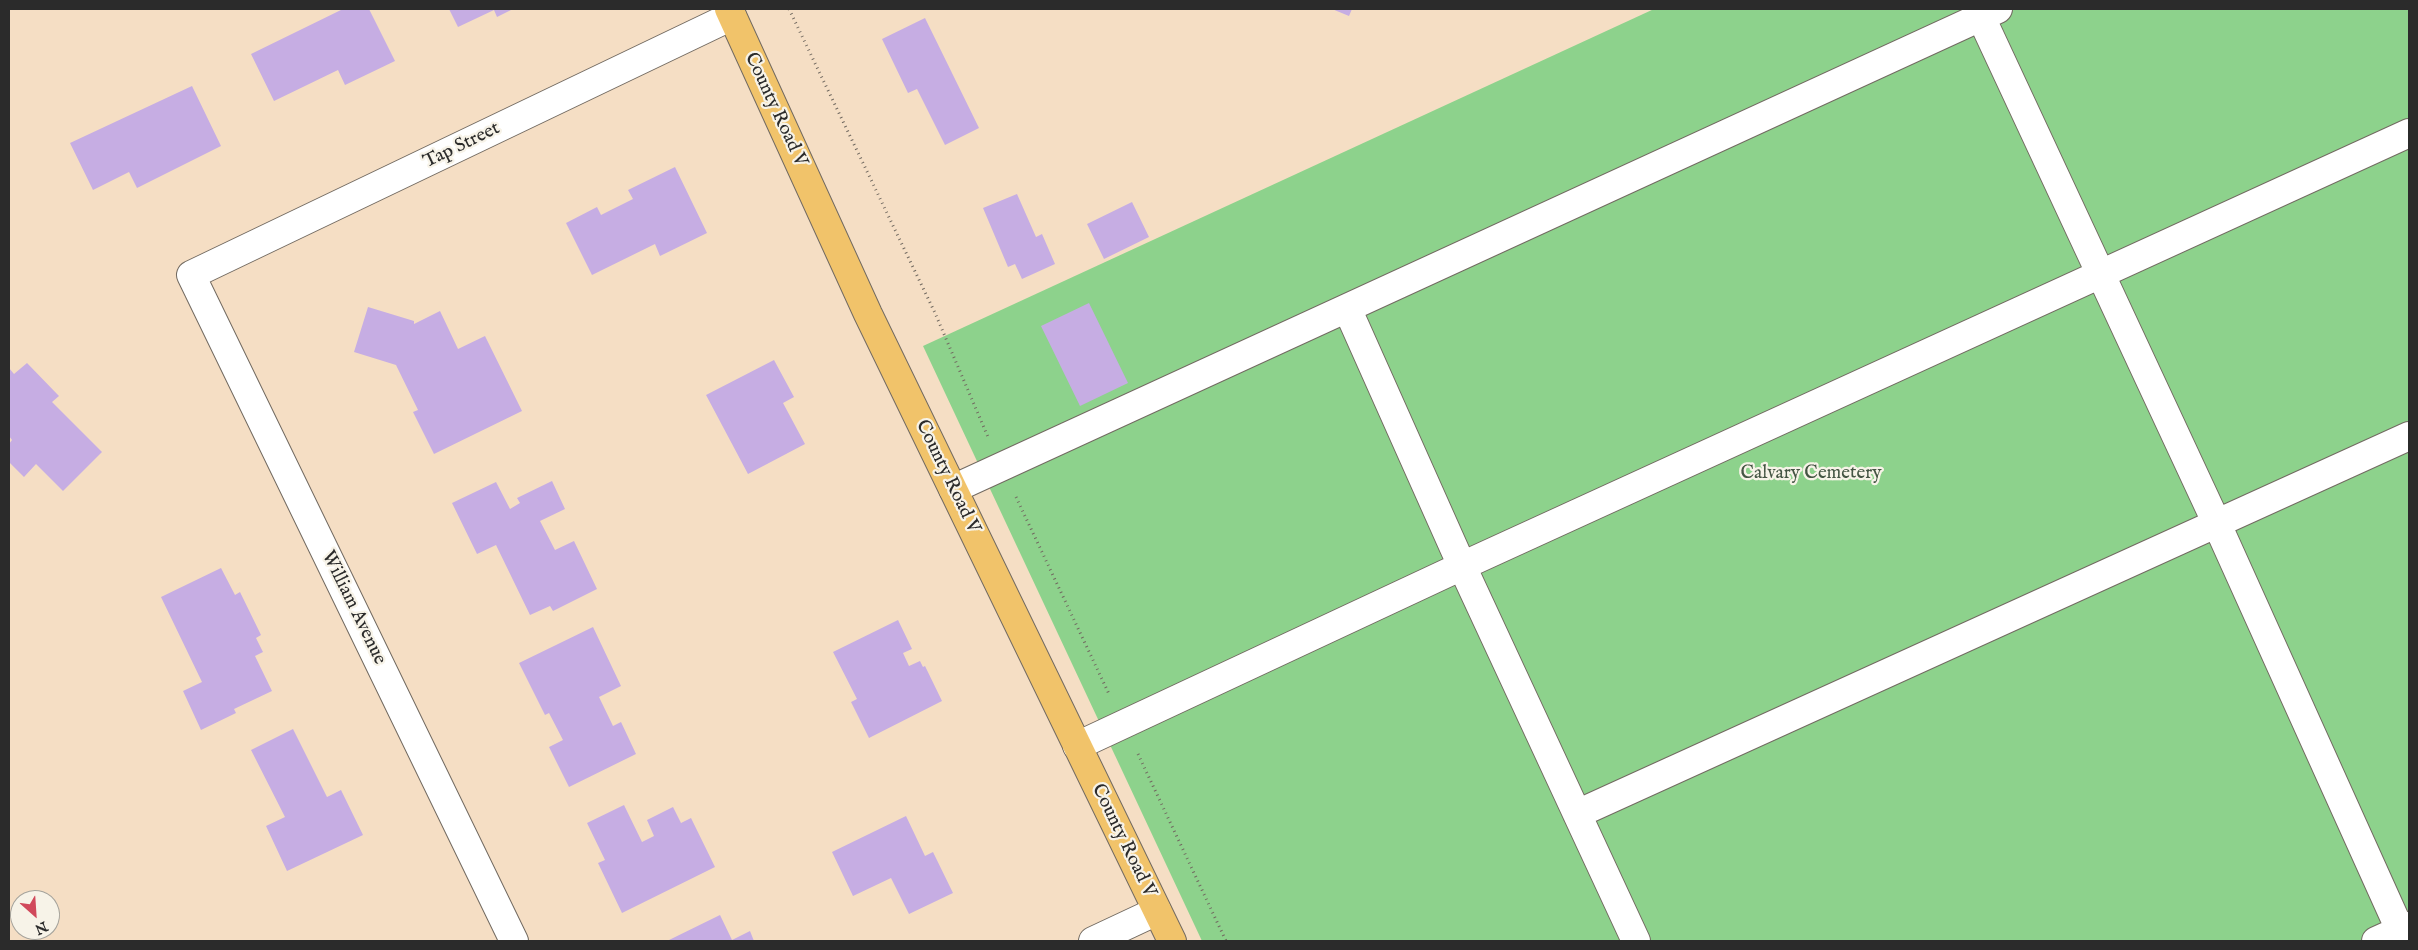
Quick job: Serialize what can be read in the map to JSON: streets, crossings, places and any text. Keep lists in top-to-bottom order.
{
  "streets": {
    "main road": ["County Road V"],
    "street": ["Tap Street", "William Avenue"]
  },
  "crossings": [
    ["County Road V", "Tap Street"],
    ["Tap Street", "William Avenue"]
  ],
  "parks": ["Calvary Cemetery"],
  "north": "bottom right"
}
